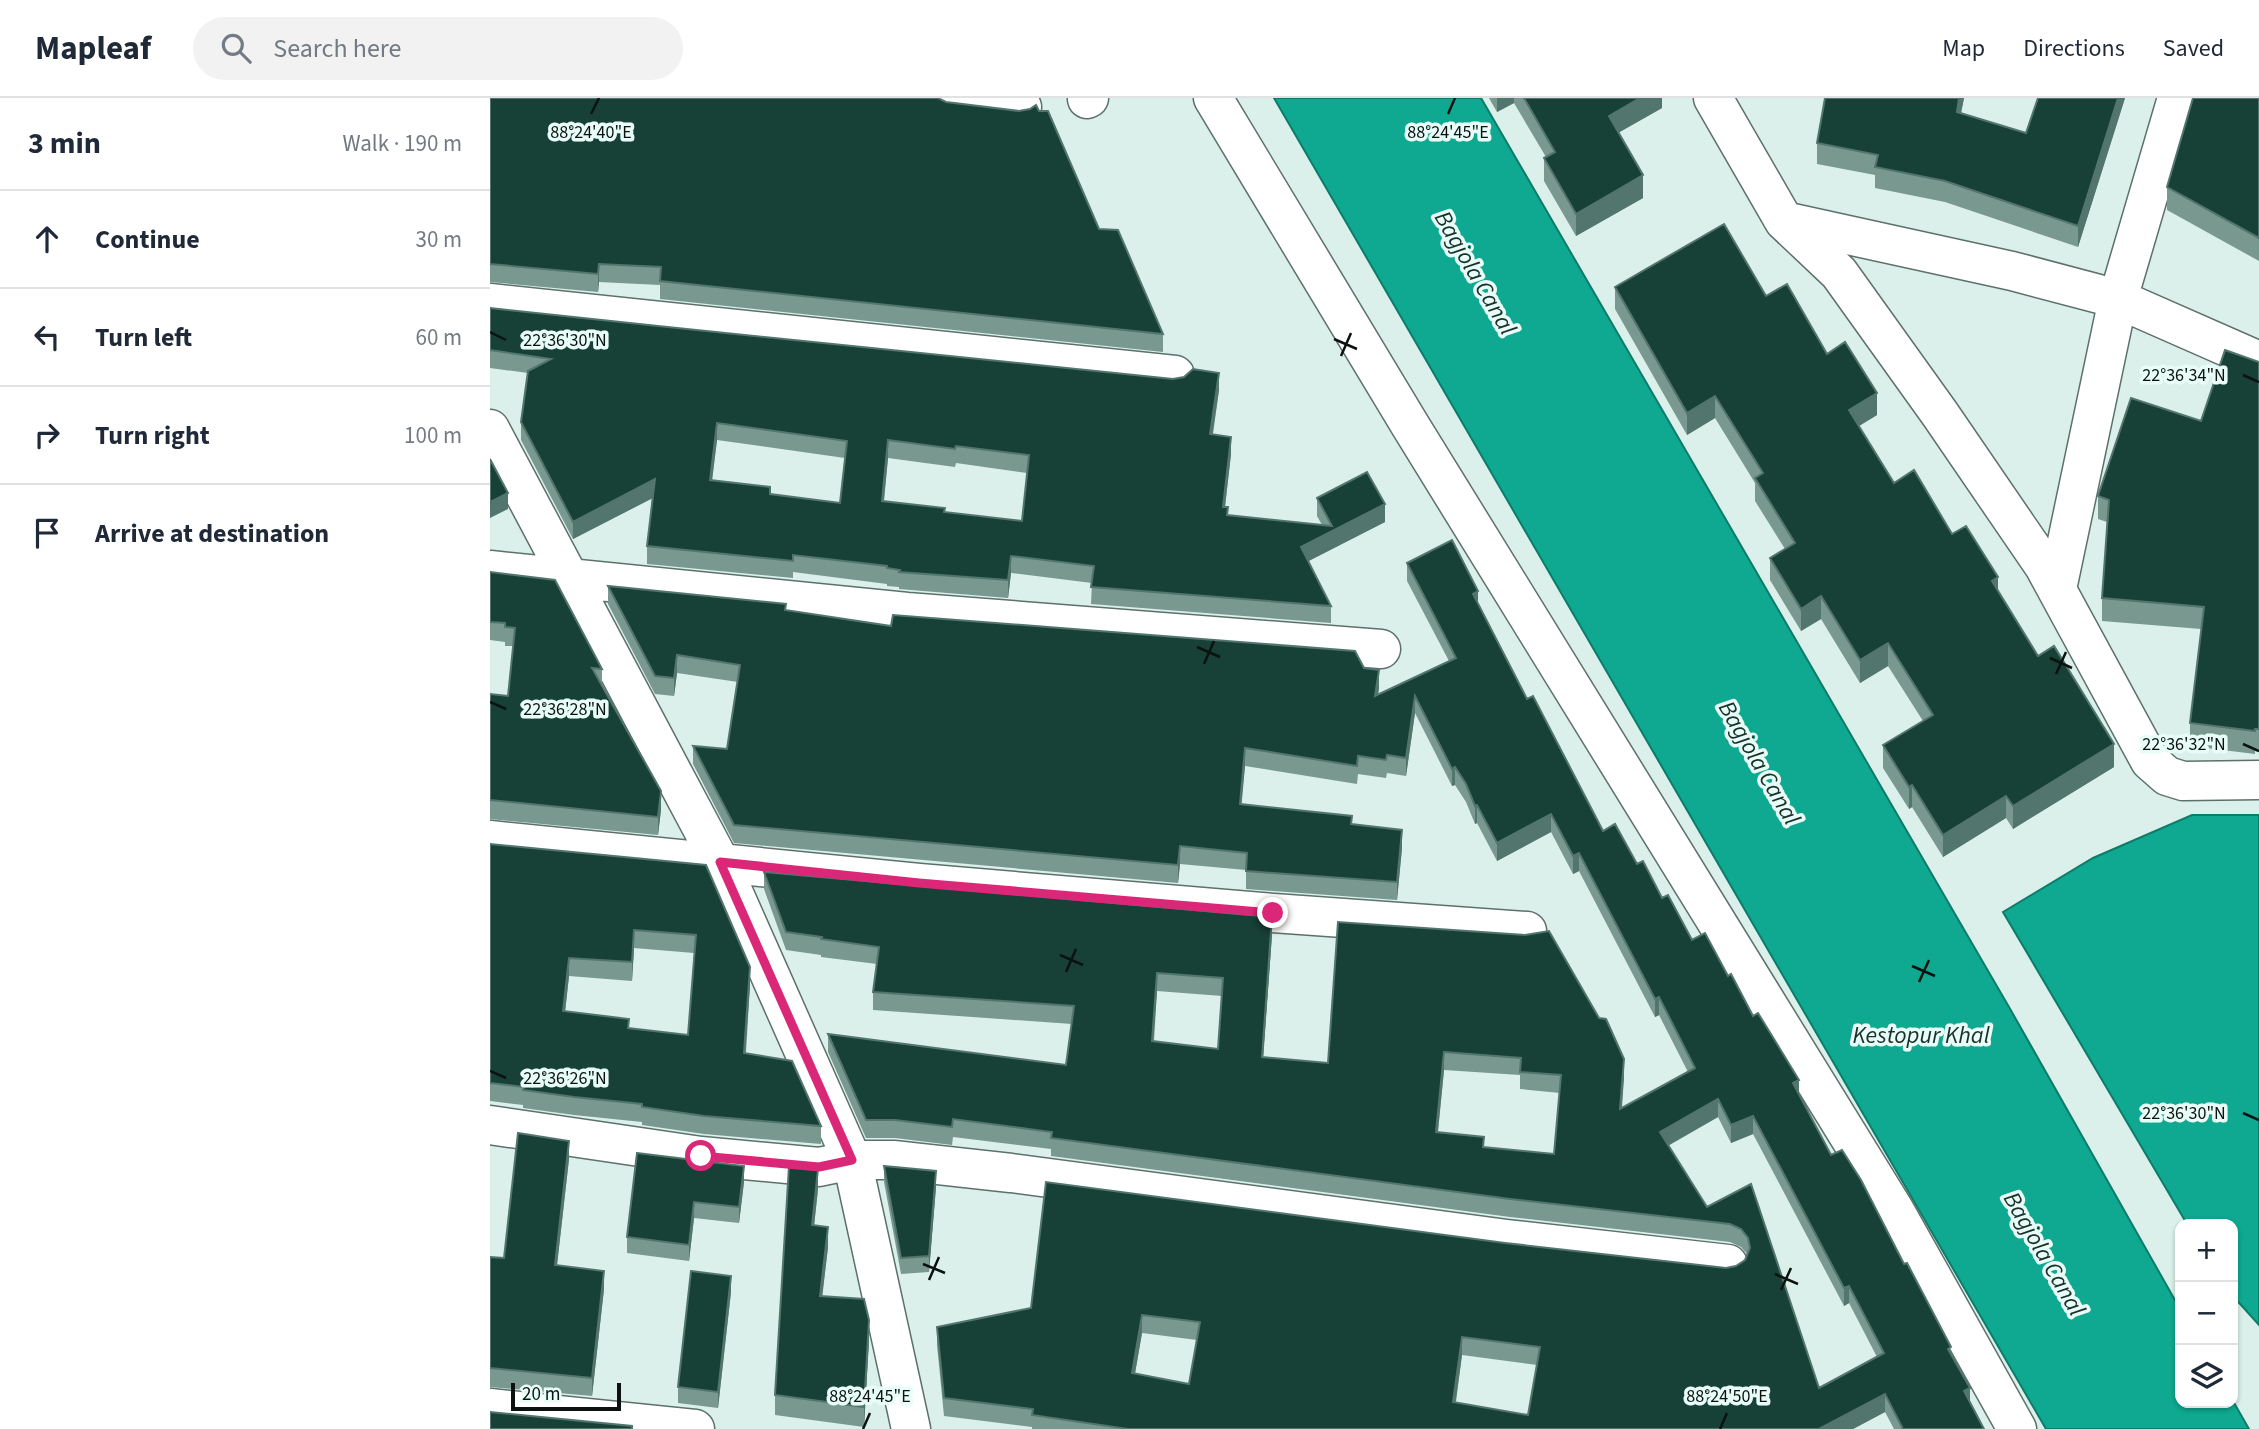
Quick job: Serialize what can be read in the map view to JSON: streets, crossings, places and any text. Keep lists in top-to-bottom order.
{
  "water": ["Bagjola Canal", "Kestopur Khal"],
  "scale_bar": "20 m",
  "page": {
    "header": "Mapleaf",
    "search": "Search here",
    "nav": ["Map", "Directions", "Saved"],
    "heading": ["3 min", "Walk · 190 m"],
    "list": [
      ["Continue", "30 m"],
      ["Turn left", "60 m"],
      ["Turn right", "100 m"],
      "Arrive at destination"
    ],
    "map_buttons": ["+", "−"],
    "scale": "20 m"
  },
  "coordinates": [
    "88°24'45\"E",
    "88°24'40\"E",
    "22°36'30\"N",
    "22°36'34\"N",
    "22°36'28\"N",
    "22°36'32\"N",
    "22°36'26\"N",
    "88°24'50\"E"
  ]
}
